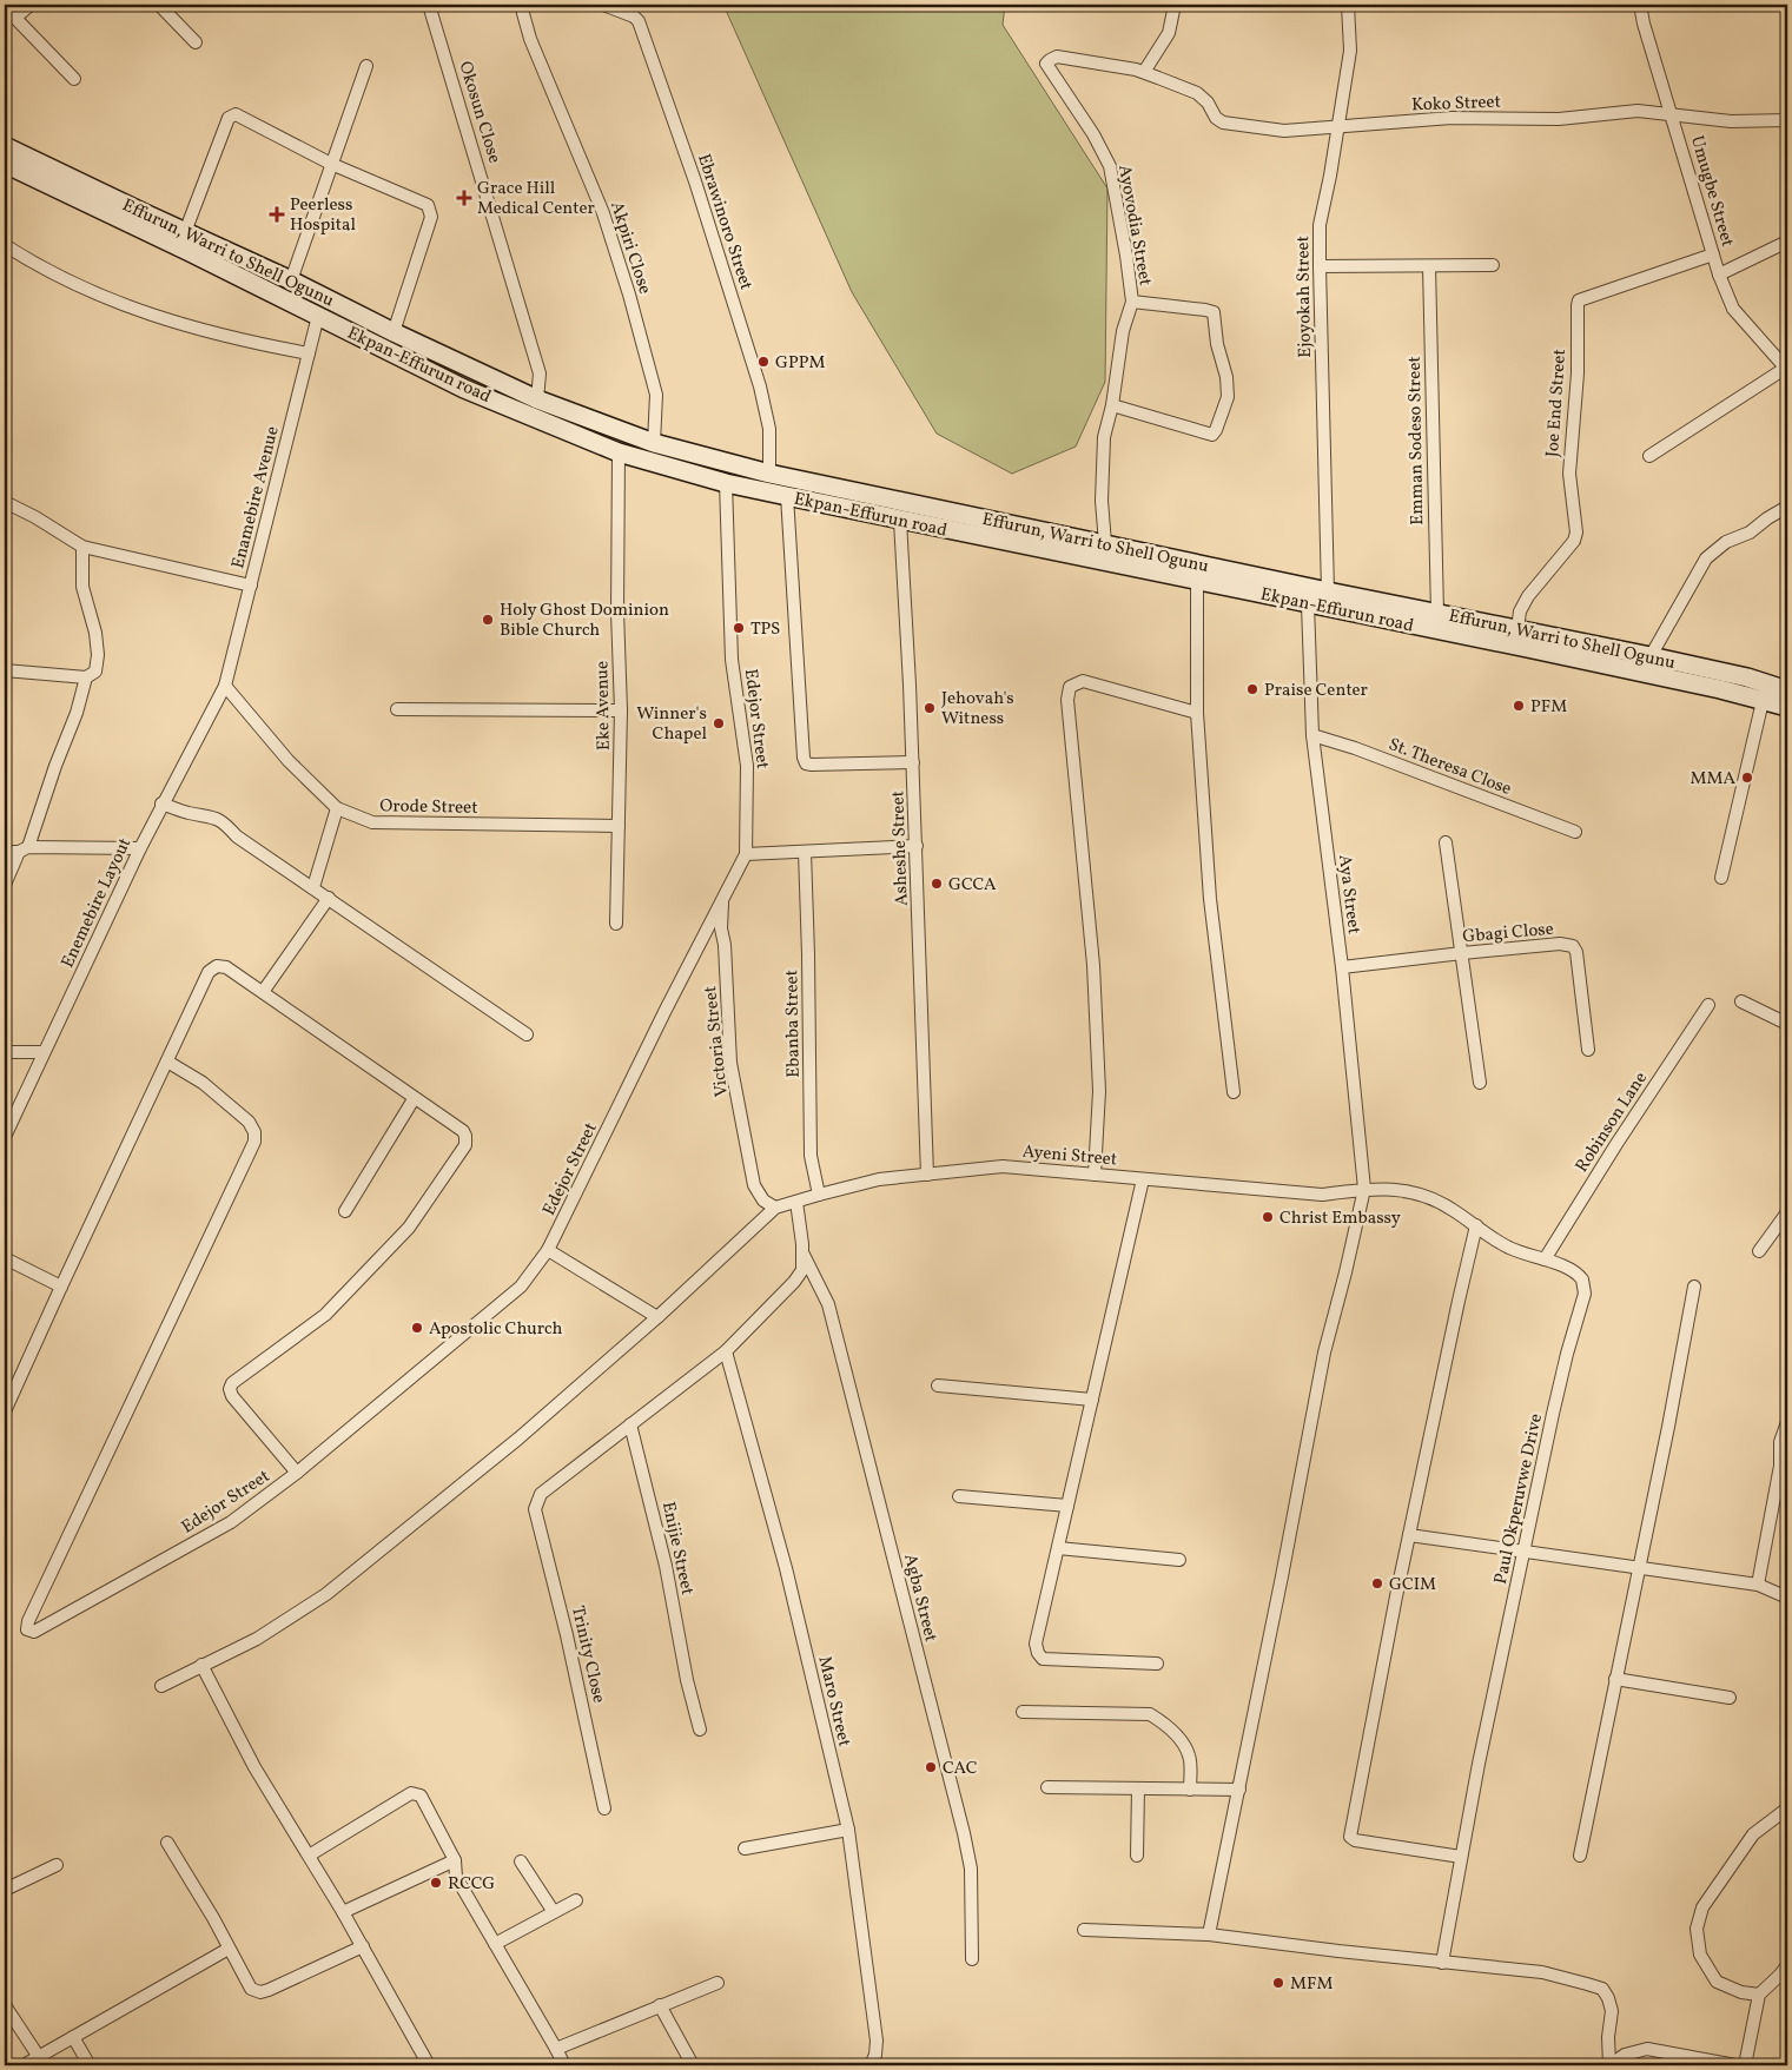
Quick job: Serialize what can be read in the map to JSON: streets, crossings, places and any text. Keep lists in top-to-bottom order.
{
  "streets": {
    "main road": ["Effurun, Warri to Shell Ogunu", "Ekpan-Effurun road"],
    "street": [
      "Koko Street",
      "Okosun Close",
      "Umugbe Street",
      "Ebrawinoro Street",
      "Ayovodia Street",
      "Akpiri Close",
      "Ejoyokah Street",
      "Joe End Street",
      "Emman Sodeso Street",
      "Enamebire Avenue",
      "Eke Avenue",
      "Edejor Street",
      "St. Theresa Close",
      "Orode Street",
      "Asheshe Street",
      "Aya Street",
      "Enemebire Layout",
      "Gbagi Close",
      "Ebanba Street",
      "Victoria Street",
      "Robinson Lane",
      "Ayeni Street",
      "Paul Okperuvwe Drive",
      "Enijie Street",
      "Agba Street",
      "Trinity Close",
      "Maro Street"
    ]
  },
  "crossings": [
    ["Koko Street", "Umugbe Street"],
    ["Koko Street", "Ayovodia Street"],
    ["Koko Street", "Ejoyokah Street"],
    ["Okosun Close", "Effurun, Warri to Shell Ogunu"],
    ["Umugbe Street", "Joe End Street"],
    ["Ebrawinoro Street", "Effurun, Warri to Shell Ogunu"],
    ["Ayovodia Street", "Effurun, Warri to Shell Ogunu"],
    ["Akpiri Close", "Effurun, Warri to Shell Ogunu"],
    ["Effurun, Warri to Shell Ogunu", "Ejoyokah Street"],
    ["Effurun, Warri to Shell Ogunu", "Ekpan-Effurun road"],
    ["Effurun, Warri to Shell Ogunu", "Joe End Street"],
    ["Effurun, Warri to Shell Ogunu", "Emman Sodeso Street"],
    ["Ekpan-Effurun road", "Emman Sodeso Street"],
    ["Ekpan-Effurun road", "Enamebire Avenue"],
    ["Ekpan-Effurun road", "Eke Avenue"],
    ["Ekpan-Effurun road", "Edejor Street"],
    ["Ekpan-Effurun road", "Asheshe Street"],
    ["Ekpan-Effurun road", "Aya Street"],
    ["Enamebire Avenue", "Orode Street"],
    ["Enamebire Avenue", "Enemebire Layout"],
    ["Eke Avenue", "Orode Street"],
    ["Edejor Street", "Victoria Street"],
    ["St. Theresa Close", "Aya Street"],
    ["Orode Street", "Enemebire Layout"],
    ["Asheshe Street", "Ayeni Street"],
    ["Aya Street", "Gbagi Close"],
    ["Aya Street", "Ayeni Street"],
    ["Aya Street", "Paul Okperuvwe Drive"],
    ["Ebanba Street", "Ayeni Street"],
    ["Victoria Street", "Ayeni Street"],
    ["Robinson Lane", "Paul Okperuvwe Drive"],
    ["Ayeni Street", "Paul Okperuvwe Drive"],
    ["Enijie Street", "Trinity Close"]
  ],
  "places": {
    "health": ["Grace Hill Medical Center", "Peerless Hospital"],
    "other": [
      "GPPM",
      "Holy Ghost Dominion Bible Church",
      "TPS",
      "Praise Center",
      "PFM",
      "Jehovah's Witness",
      "Winner's Chapel",
      "MMA",
      "GCCA",
      "Christ Embassy",
      "Apostolic Church",
      "GCIM",
      "CAC",
      "RCCG",
      "MFM"
    ]
  }
}
